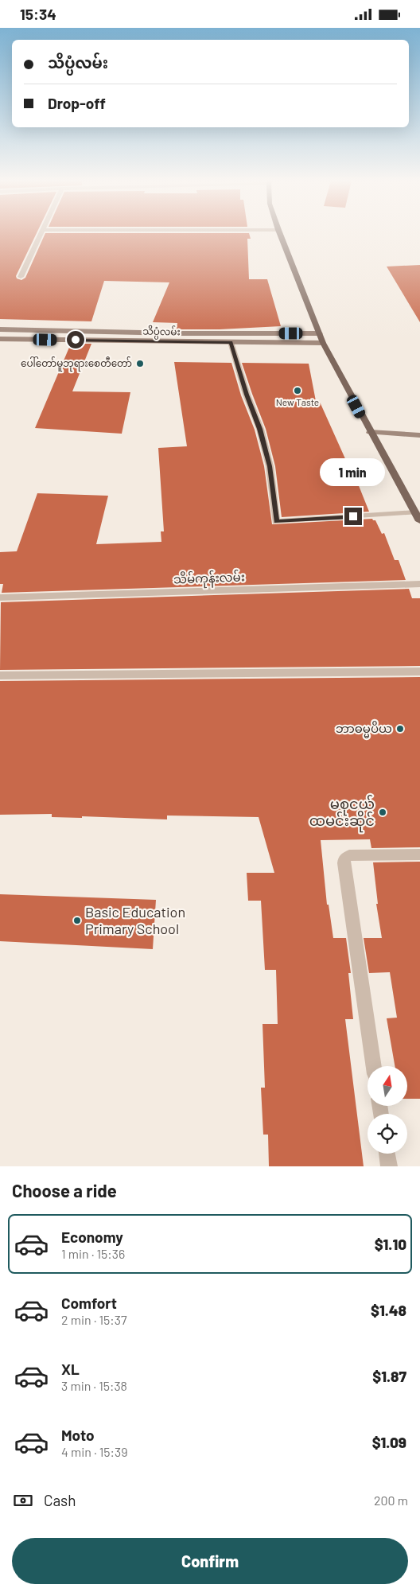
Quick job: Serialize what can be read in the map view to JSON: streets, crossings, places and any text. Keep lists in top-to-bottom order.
{
  "streets": {
    "street": ["သိပ္ပံလမ်း", "သိမ်ကုန်းလမ်း"]
  },
  "places": [
    "ပေါ်တော်မူဘုရားစေတီတော်",
    "New Taste",
    "ဘာဓမ္မပိယ",
    "မစုငယ် ထမင်းဆိုင်",
    "Basic Education Primary School"
  ],
  "north": "top",
  "page": {
    "status": "15:34",
    "banner": ["သိပ္ပံလမ်း", "Drop-off"],
    "bubble": "1 min",
    "heading": "Choose a ride",
    "list": [
      {
        "name": "Economy",
        "note": "1 min · 15:36",
        "value": "$1.10"
      },
      {
        "name": "Comfort",
        "note": "2 min · 15:37",
        "value": "$1.48"
      },
      {
        "name": "XL",
        "note": "3 min · 15:38",
        "value": "$1.87"
      },
      {
        "name": "Moto",
        "note": "4 min · 15:39",
        "value": "$1.09"
      }
    ],
    "pay": ["Cash", "200 m"],
    "buttons": "Confirm"
  }
}
